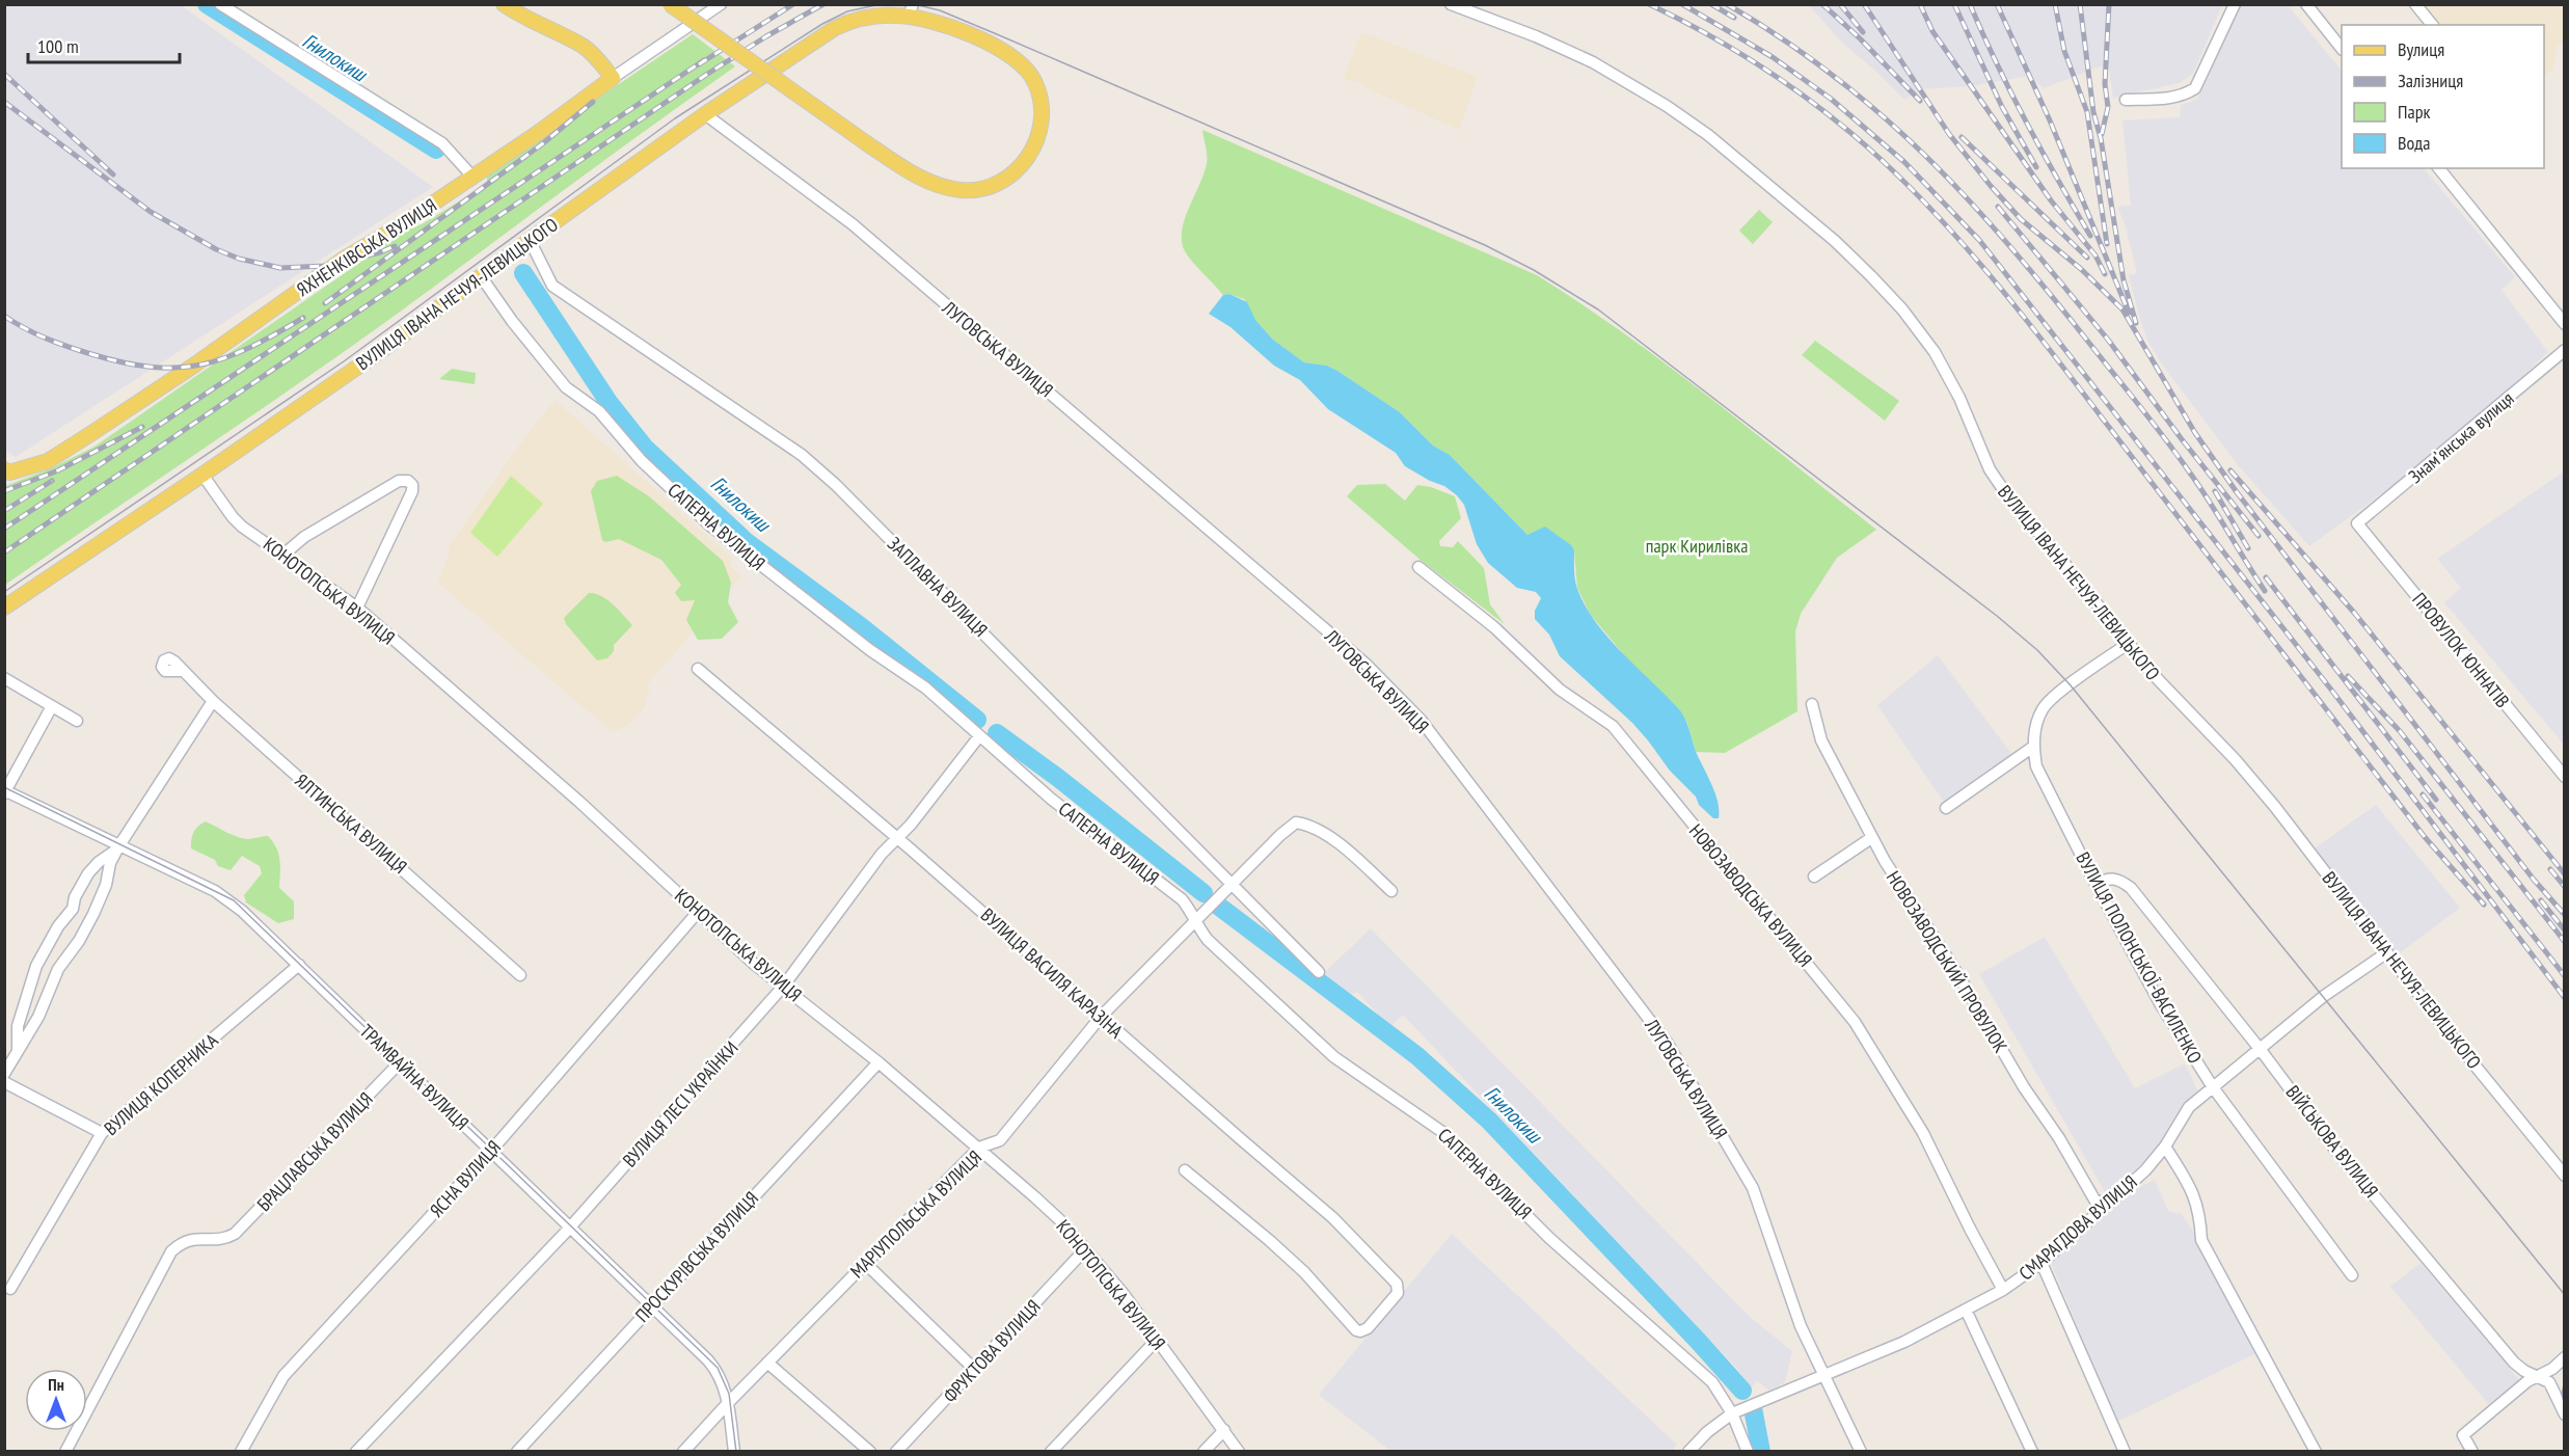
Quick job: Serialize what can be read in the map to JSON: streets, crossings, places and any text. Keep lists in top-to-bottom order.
{
  "streets": {
    "main road": ["ЯХНЕНКІВСЬКА ВУЛИЦЯ", "ВУЛИЦЯ ІВАНА НЕЧУЯ-ЛЕВИЦЬКОГО"],
    "street": [
      "ЛУГОВСЬКА ВУЛИЦЯ",
      "Знамʼянська вулиця",
      "САПЕРНА ВУЛИЦЯ",
      "ЗАПЛАВНА ВУЛИЦЯ",
      "КОНОТОПСЬКА ВУЛИЦЯ",
      "ПРОВУЛОК ЮННАТІВ",
      "ЯЛТИНСЬКА ВУЛИЦЯ",
      "НОВОЗАВОДСЬКА ВУЛИЦЯ",
      "ВУЛИЦЯ ПОЛОНСЬКОЇ-ВАСИЛЕНКО",
      "НОВОЗАВОДСЬКИЙ ПРОВУЛОК",
      "ВУЛИЦЯ ВАСИЛЯ КАРАЗІНА",
      "ТРАМВАЙНА ВУЛИЦЯ",
      "ВУЛИЦЯ КОПЕРНИКА",
      "ВУЛИЦЯ ЛЕСІ УКРАЇНКИ",
      "ВІЙСЬКОВА ВУЛИЦЯ",
      "БРАЦЛАВСЬКА ВУЛИЦЯ",
      "ЯСНА ВУЛИЦЯ",
      "МАРІУПОЛЬСЬКА ВУЛИЦЯ",
      "СМАРАГДОВА ВУЛИЦЯ",
      "ПРОСКУРІВСЬКА ВУЛИЦЯ",
      "ФРУКТОВА ВУЛИЦЯ"
    ]
  },
  "crossings": [
    ["ВУЛИЦЯ ІВАНА НЕЧУЯ-ЛЕВИЦЬКОГО", "ЛУГОВСЬКА ВУЛИЦЯ"],
    ["ВУЛИЦЯ ІВАНА НЕЧУЯ-ЛЕВИЦЬКОГО", "САПЕРНА ВУЛИЦЯ"],
    ["ВУЛИЦЯ ІВАНА НЕЧУЯ-ЛЕВИЦЬКОГО", "ЗАПЛАВНА ВУЛИЦЯ"],
    ["ВУЛИЦЯ ІВАНА НЕЧУЯ-ЛЕВИЦЬКОГО", "КОНОТОПСЬКА ВУЛИЦЯ"],
    ["ВУЛИЦЯ ІВАНА НЕЧУЯ-ЛЕВИЦЬКОГО", "ВУЛИЦЯ ПОЛОНСЬКОЇ-ВАСИЛЕНКО"],
    ["ВУЛИЦЯ ІВАНА НЕЧУЯ-ЛЕВИЦЬКОГО", "СМАРАГДОВА ВУЛИЦЯ"],
    ["ЛУГОВСЬКА ВУЛИЦЯ", "СМАРАГДОВА ВУЛИЦЯ"],
    ["Знамʼянська вулиця", "ПРОВУЛОК ЮННАТІВ"],
    ["САПЕРНА ВУЛИЦЯ", "ВУЛИЦЯ ЛЕСІ УКРАЇНКИ"],
    ["САПЕРНА ВУЛИЦЯ", "МАРІУПОЛЬСЬКА ВУЛИЦЯ"],
    ["САПЕРНА ВУЛИЦЯ", "СМАРАГДОВА ВУЛИЦЯ"],
    ["ЗАПЛАВНА ВУЛИЦЯ", "МАРІУПОЛЬСЬКА ВУЛИЦЯ"],
    ["КОНОТОПСЬКА ВУЛИЦЯ", "ВУЛИЦЯ ЛЕСІ УКРАЇНКИ"],
    ["КОНОТОПСЬКА ВУЛИЦЯ", "ЯСНА ВУЛИЦЯ"],
    ["КОНОТОПСЬКА ВУЛИЦЯ", "МАРІУПОЛЬСЬКА ВУЛИЦЯ"],
    ["КОНОТОПСЬКА ВУЛИЦЯ", "ПРОСКУРІВСЬКА ВУЛИЦЯ"],
    ["КОНОТОПСЬКА ВУЛИЦЯ", "ФРУКТОВА ВУЛИЦЯ"],
    ["НОВОЗАВОДСЬКА ВУЛИЦЯ", "СМАРАГДОВА ВУЛИЦЯ"],
    ["ВУЛИЦЯ ПОЛОНСЬКОЇ-ВАСИЛЕНКО", "ВІЙСЬКОВА ВУЛИЦЯ"],
    ["ВУЛИЦЯ ПОЛОНСЬКОЇ-ВАСИЛЕНКО", "СМАРАГДОВА ВУЛИЦЯ"],
    ["НОВОЗАВОДСЬКИЙ ПРОВУЛОК", "СМАРАГДОВА ВУЛИЦЯ"],
    ["ВУЛИЦЯ ВАСИЛЯ КАРАЗІНА", "ВУЛИЦЯ ЛЕСІ УКРАЇНКИ"],
    ["ВУЛИЦЯ ВАСИЛЯ КАРАЗІНА", "МАРІУПОЛЬСЬКА ВУЛИЦЯ"],
    ["ТРАМВАЙНА ВУЛИЦЯ", "ВУЛИЦЯ КОПЕРНИКА"],
    ["ТРАМВАЙНА ВУЛИЦЯ", "ВУЛИЦЯ ЛЕСІ УКРАЇНКИ"],
    ["ТРАМВАЙНА ВУЛИЦЯ", "БРАЦЛАВСЬКА ВУЛИЦЯ"],
    ["ТРАМВАЙНА ВУЛИЦЯ", "ЯСНА ВУЛИЦЯ"],
    ["ТРАМВАЙНА ВУЛИЦЯ", "МАРІУПОЛЬСЬКА ВУЛИЦЯ"],
    ["ТРАМВАЙНА ВУЛИЦЯ", "ПРОСКУРІВСЬКА ВУЛИЦЯ"],
    ["ВІЙСЬКОВА ВУЛИЦЯ", "СМАРАГДОВА ВУЛИЦЯ"]
  ],
  "water": ["Гнилокиш"],
  "parks": ["парк Кирилівка"],
  "legend": [
    "Вулиця",
    "Залізниця",
    "Парк",
    "Вода"
  ],
  "scale_bar": "100 m",
  "north": "top"
}
